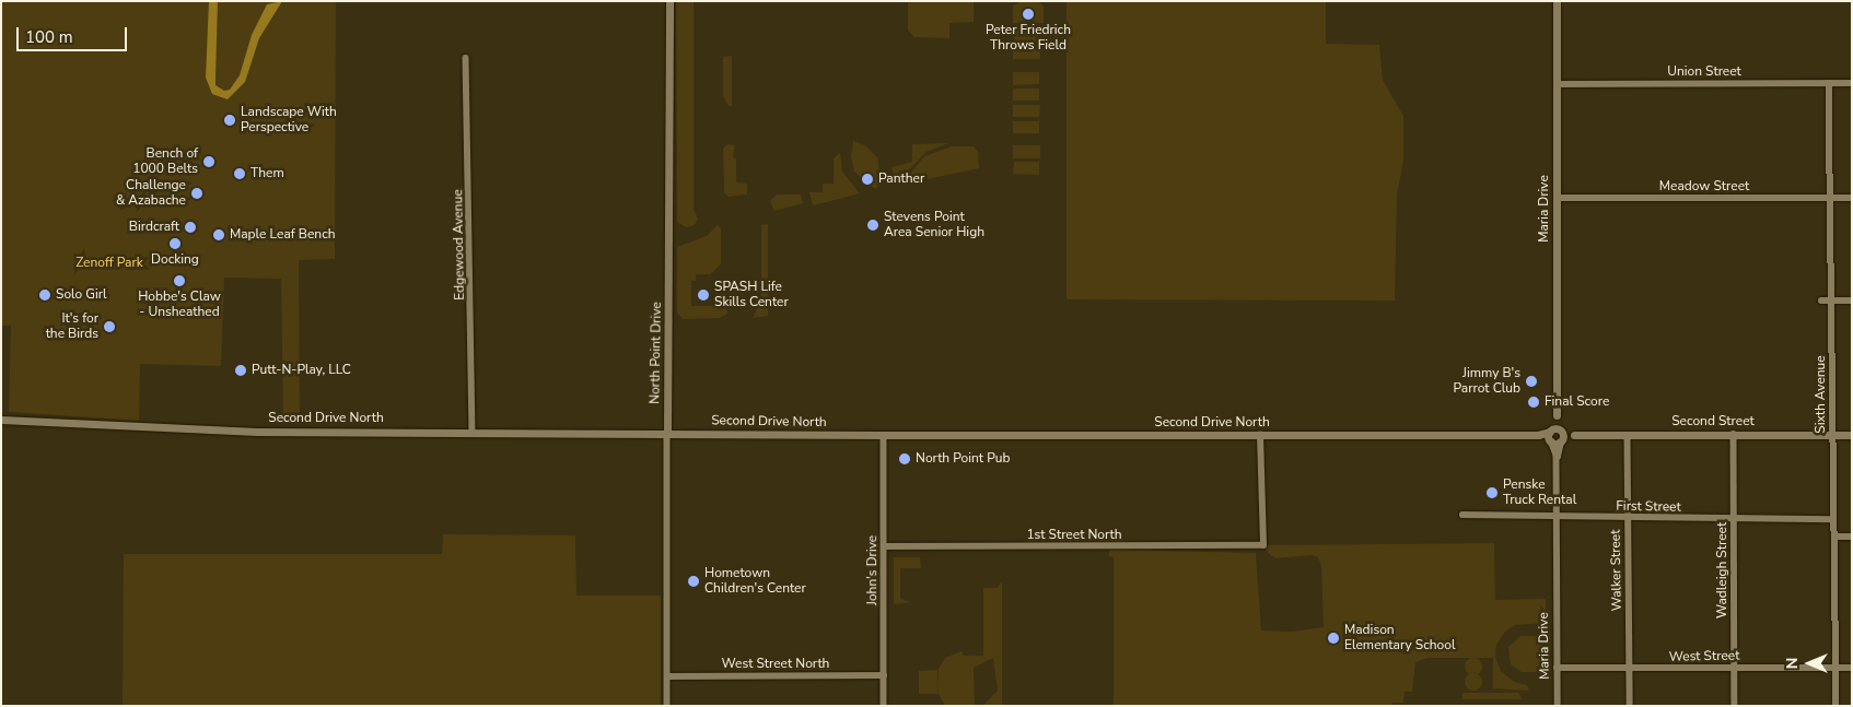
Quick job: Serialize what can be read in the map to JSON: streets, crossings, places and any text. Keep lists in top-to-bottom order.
{
  "streets": {
    "street": [
      "Union Street",
      "Meadow Street",
      "Maria Drive",
      "Edgewood Avenue",
      "North Point Drive",
      "Sixth Avenue",
      "Second Drive North",
      "Second Street",
      "First Street",
      "1st Street North",
      "John's Drive",
      "Walker Street",
      "Wadleigh Street",
      "West Street",
      "West Street North"
    ]
  },
  "crossings": [
    ["Union Street", "Maria Drive"],
    ["Union Street", "Sixth Avenue"],
    ["Meadow Street", "Maria Drive"],
    ["Meadow Street", "Sixth Avenue"],
    ["Maria Drive", "First Street"],
    ["Maria Drive", "West Street"],
    ["Edgewood Avenue", "Second Drive North"],
    ["North Point Drive", "Second Drive North"],
    ["North Point Drive", "West Street North"],
    ["Sixth Avenue", "Second Street"],
    ["Sixth Avenue", "First Street"],
    ["Sixth Avenue", "West Street"],
    ["Second Drive North", "1st Street North"],
    ["Second Drive North", "John's Drive"],
    ["Second Street", "Walker Street"],
    ["Second Street", "Wadleigh Street"],
    ["First Street", "Walker Street"],
    ["First Street", "Wadleigh Street"],
    ["1st Street North", "John's Drive"],
    ["John's Drive", "West Street North"],
    ["Walker Street", "West Street"],
    ["Wadleigh Street", "West Street"]
  ],
  "parks": ["Zenoff Park"],
  "places": [
    "Peter Friedrich Throws Field",
    "Landscape With Perspective",
    "Bench of 1000 Belts",
    "Them",
    "Panther",
    "Challenge & Azabache",
    "Stevens Point Area Senior High",
    "Birdcraft",
    "Maple Leaf Bench",
    "Docking",
    "Hobbe's Claw - Unsheathed",
    "Solo Girl",
    "SPASH Life Skills Center",
    "It's for the Birds",
    "Putt-N-Play, LLC",
    "Jimmy B's Parrot Club",
    "Final Score",
    "North Point Pub",
    "Penske Truck Rental",
    "Hometown Children's Center",
    "Madison Elementary School"
  ],
  "scale_bar": "100 m",
  "north": "left"
}
